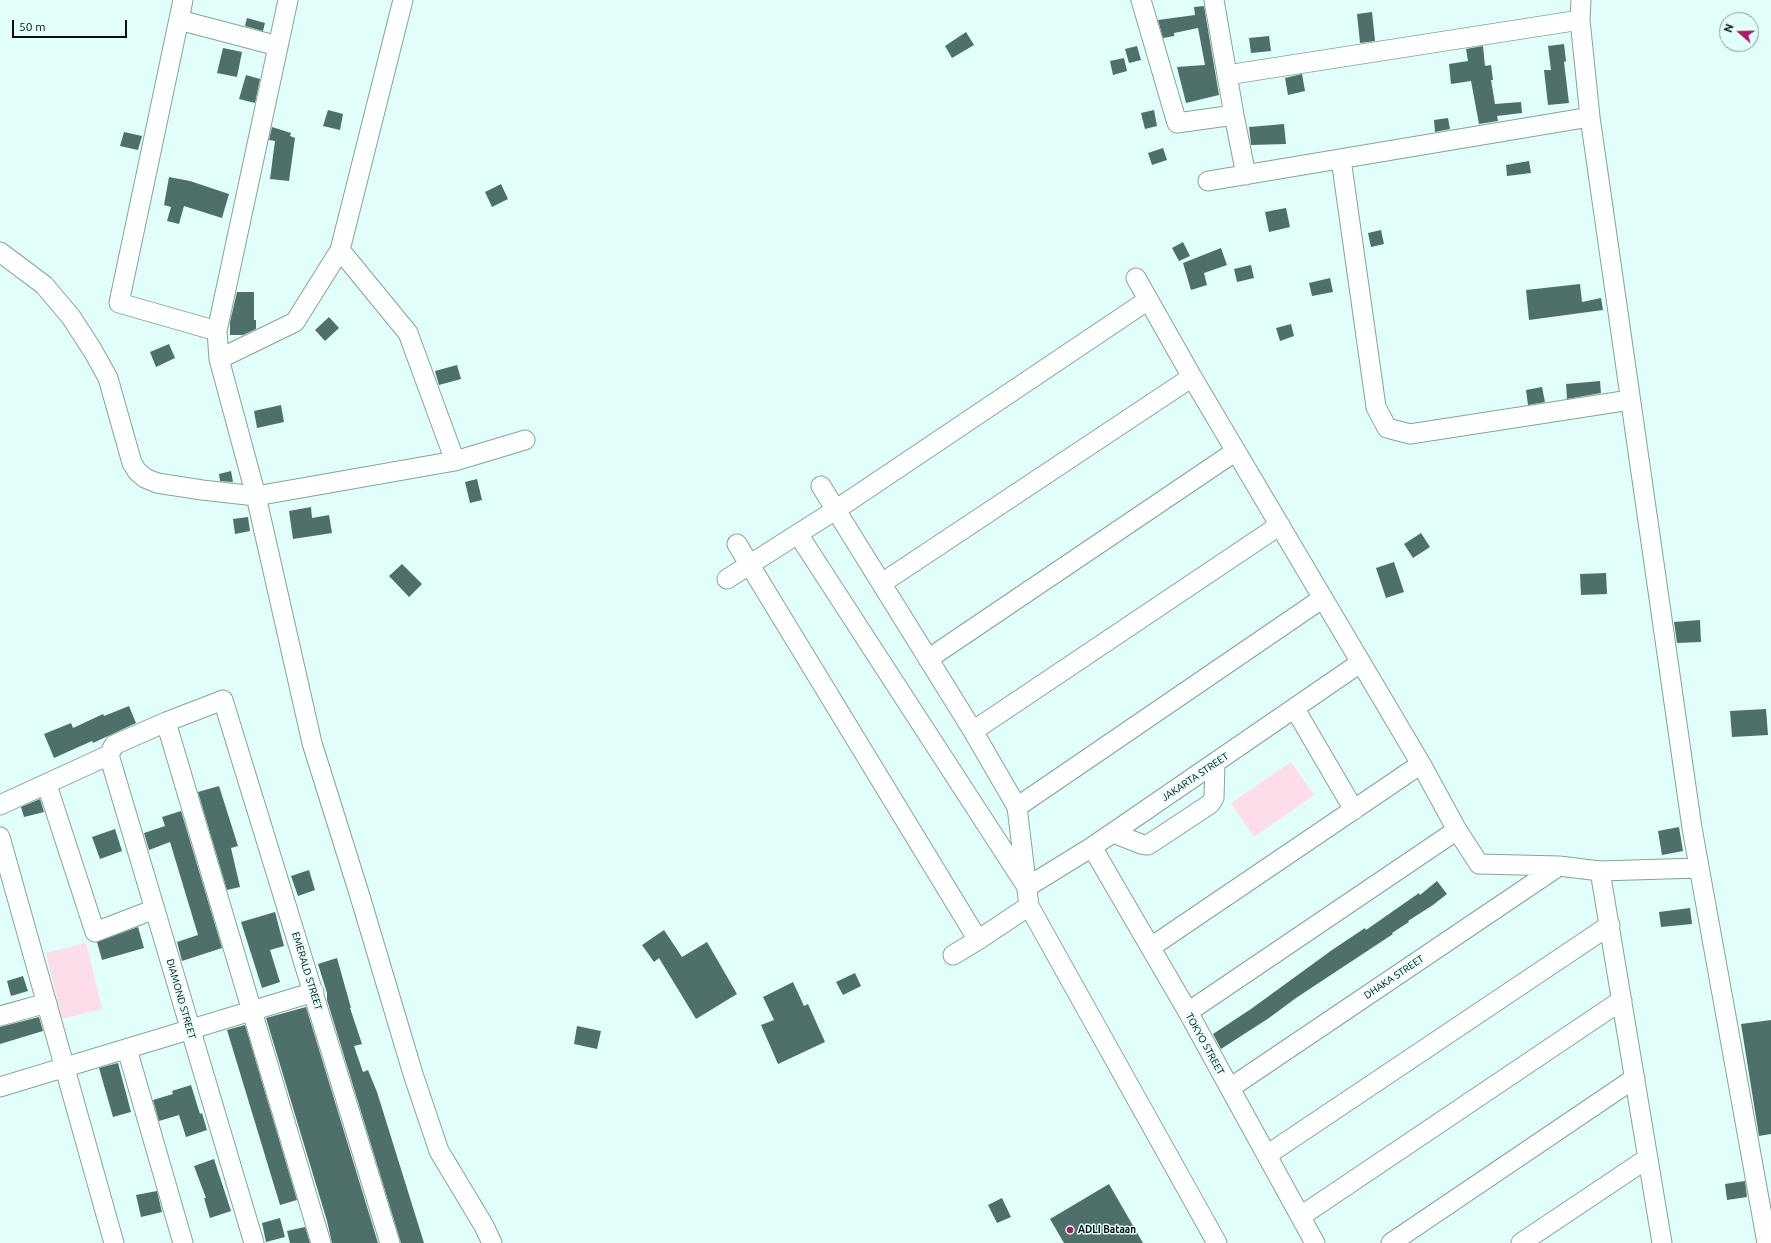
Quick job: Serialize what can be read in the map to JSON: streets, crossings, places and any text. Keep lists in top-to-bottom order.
{
  "streets": {
    "street": [
      "JAKARTA STREET",
      "EMERALD STREET",
      "DHAKA STREET",
      "DIAMOND STREET",
      "TOKYO STREET"
    ]
  },
  "crossings": [
    ["JAKARTA STREET", "TOKYO STREET"],
    ["DHAKA STREET", "TOKYO STREET"]
  ],
  "places": ["ADLI Bataan"],
  "scale_bar": "50 m",
  "north": "left"
}
